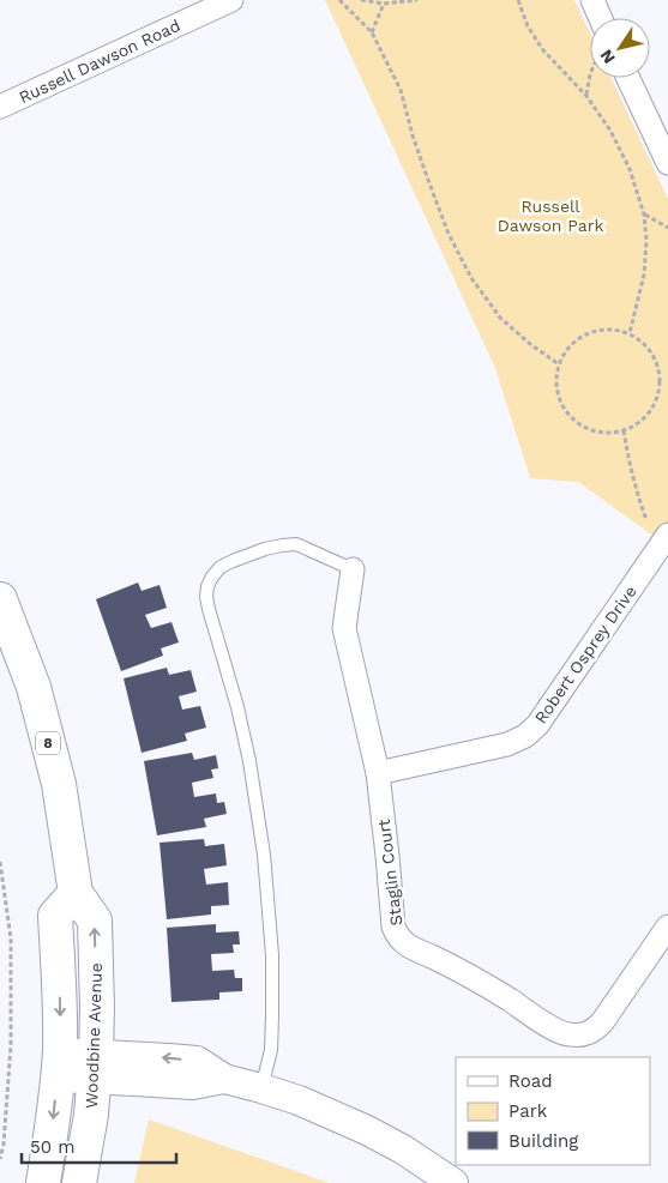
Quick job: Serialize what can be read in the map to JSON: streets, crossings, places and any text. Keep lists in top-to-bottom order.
{
  "streets": {
    "main road": ["8", "Woodbine Avenue"],
    "street": ["Russell Dawson Road", "Robert Osprey Drive", "Staglin Court"]
  },
  "crossings": [
    ["Robert Osprey Drive", "Staglin Court"]
  ],
  "parks": ["Russell Dawson Park"],
  "legend": ["Road", "Park", "Building"],
  "scale_bar": "50 m",
  "north": "bottom left"
}
